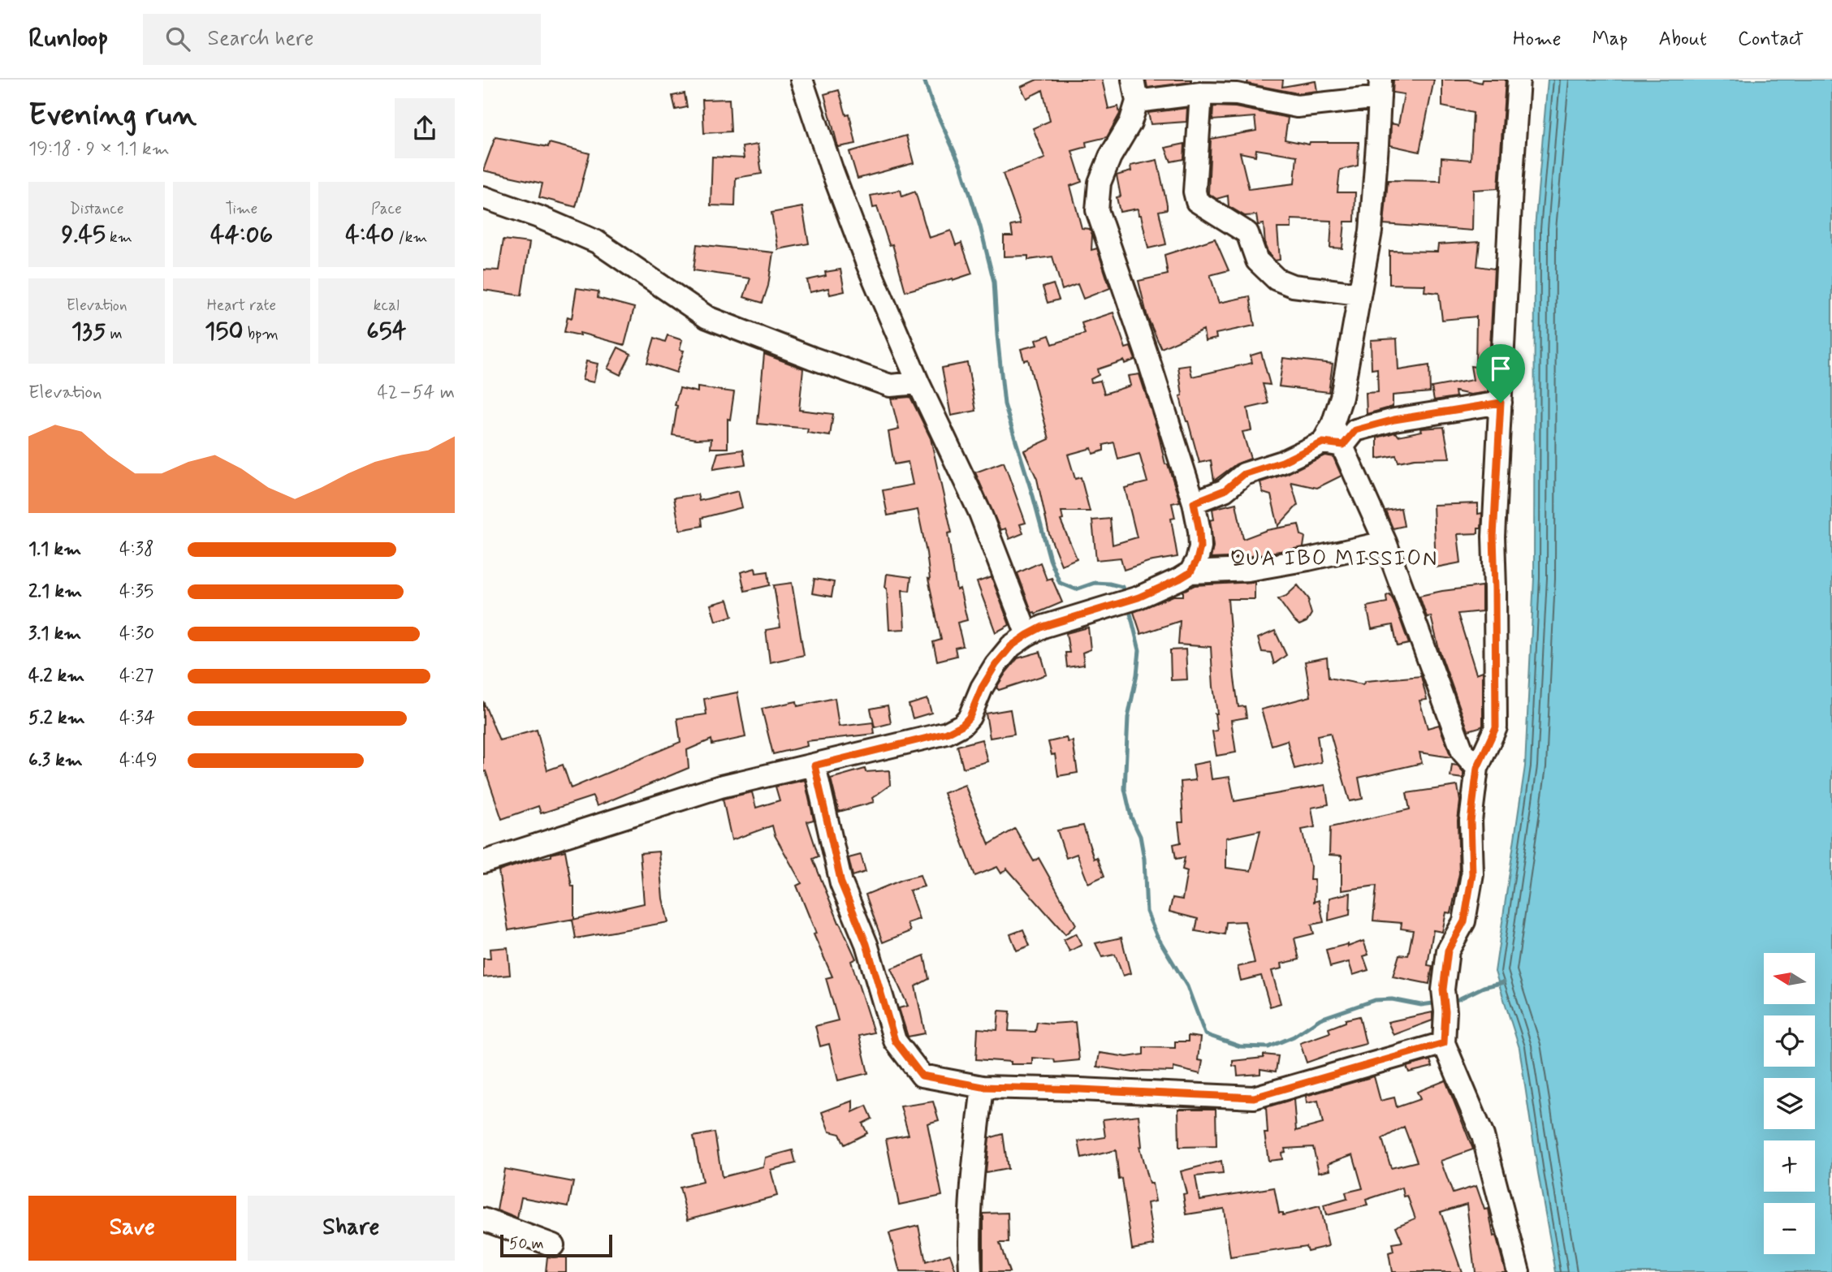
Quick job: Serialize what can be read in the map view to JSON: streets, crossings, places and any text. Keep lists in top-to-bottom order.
{
  "districts": ["QUA IBO MISSION"],
  "scale_bar": "50 m",
  "north": "left",
  "page": {
    "header": "Runloop",
    "search": "Search here",
    "nav": [
      "Home",
      "Map",
      "About",
      "Contact"
    ],
    "heading": ["Evening run", "19:18 · 9 × 1.1 km"],
    "stats": [
      ["Distance", "9.45 km"],
      ["Time", "44:06"],
      ["Pace", "4:40 /km"],
      ["Elevation", "135 m"],
      ["Heart rate", "150 bpm"],
      ["kcal", "654"]
    ],
    "chart": ["Elevation", "42–54 m"],
    "list": [
      {
        "name": "1.1 km",
        "note": "4:38"
      },
      {
        "name": "2.1 km",
        "note": "4:35"
      },
      {
        "name": "3.1 km",
        "note": "4:30"
      },
      {
        "name": "4.2 km",
        "note": "4:27"
      },
      {
        "name": "5.2 km",
        "note": "4:34"
      },
      {
        "name": "6.3 km",
        "note": "4:49"
      }
    ],
    "map_buttons": ["+", "−"],
    "buttons": ["Save", "Share"],
    "scale": "50 m"
  }
}
